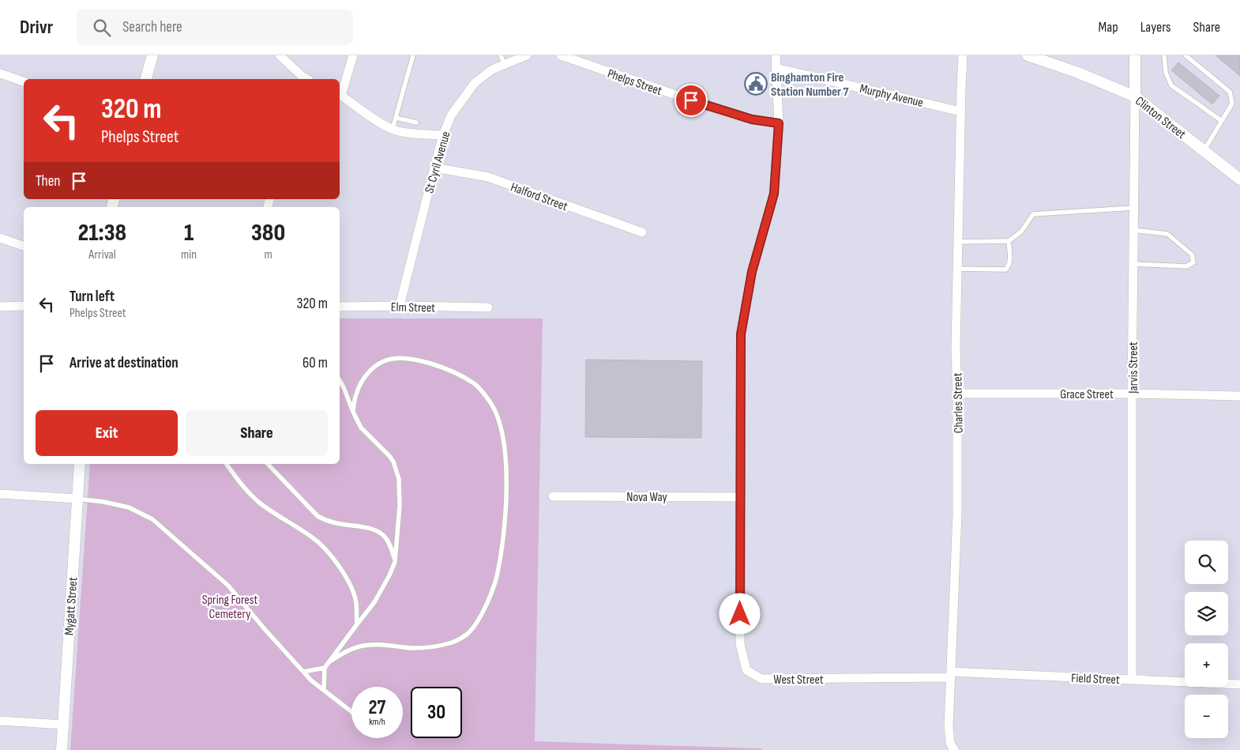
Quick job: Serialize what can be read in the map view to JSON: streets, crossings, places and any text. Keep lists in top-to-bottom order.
{
  "streets": {
    "street": [
      "Phelps Street",
      "Murphy Avenue",
      "Clinton Street",
      "St Cyril Avenue",
      "Halford Street",
      "Elm Street",
      "Jarvis Street",
      "Grace Street",
      "Charles Street",
      "Nova Way",
      "Mygatt Street",
      "Field Street",
      "West Street"
    ]
  },
  "crossings": [
    ["Phelps Street", "West Street"],
    ["Murphy Avenue", "Charles Street"],
    ["Murphy Avenue", "West Street"],
    ["Clinton Street", "Jarvis Street"],
    ["St Cyril Avenue", "Halford Street"],
    ["St Cyril Avenue", "Elm Street"],
    ["Jarvis Street", "Grace Street"],
    ["Jarvis Street", "Field Street"],
    ["Grace Street", "Charles Street"],
    ["Charles Street", "Field Street"],
    ["Charles Street", "West Street"],
    ["Nova Way", "West Street"],
    ["Field Street", "West Street"]
  ],
  "parks": ["Spring Forest Cemetery"],
  "places": {
    "public building": ["Binghamton Fire Station Number 7"]
  },
  "page": {
    "header": "Drivr",
    "search": "Search here",
    "nav": ["Map", "Layers", "Share"],
    "turn": ["320 m", "Phelps Street"],
    "then": "Then",
    "eta": [
      "21:38",
      "Arrival",
      "1",
      "min",
      "380",
      "m"
    ],
    "list": [
      {
        "name": "Turn left",
        "note": "Phelps Street",
        "value": "320 m"
      },
      {
        "name": "Arrive at destination",
        "value": "60 m"
      }
    ],
    "buttons": ["Exit", "Share"],
    "map_buttons": ["+", "−"],
    "speed": "27 km/h",
    "limit": "30"
  }
}
